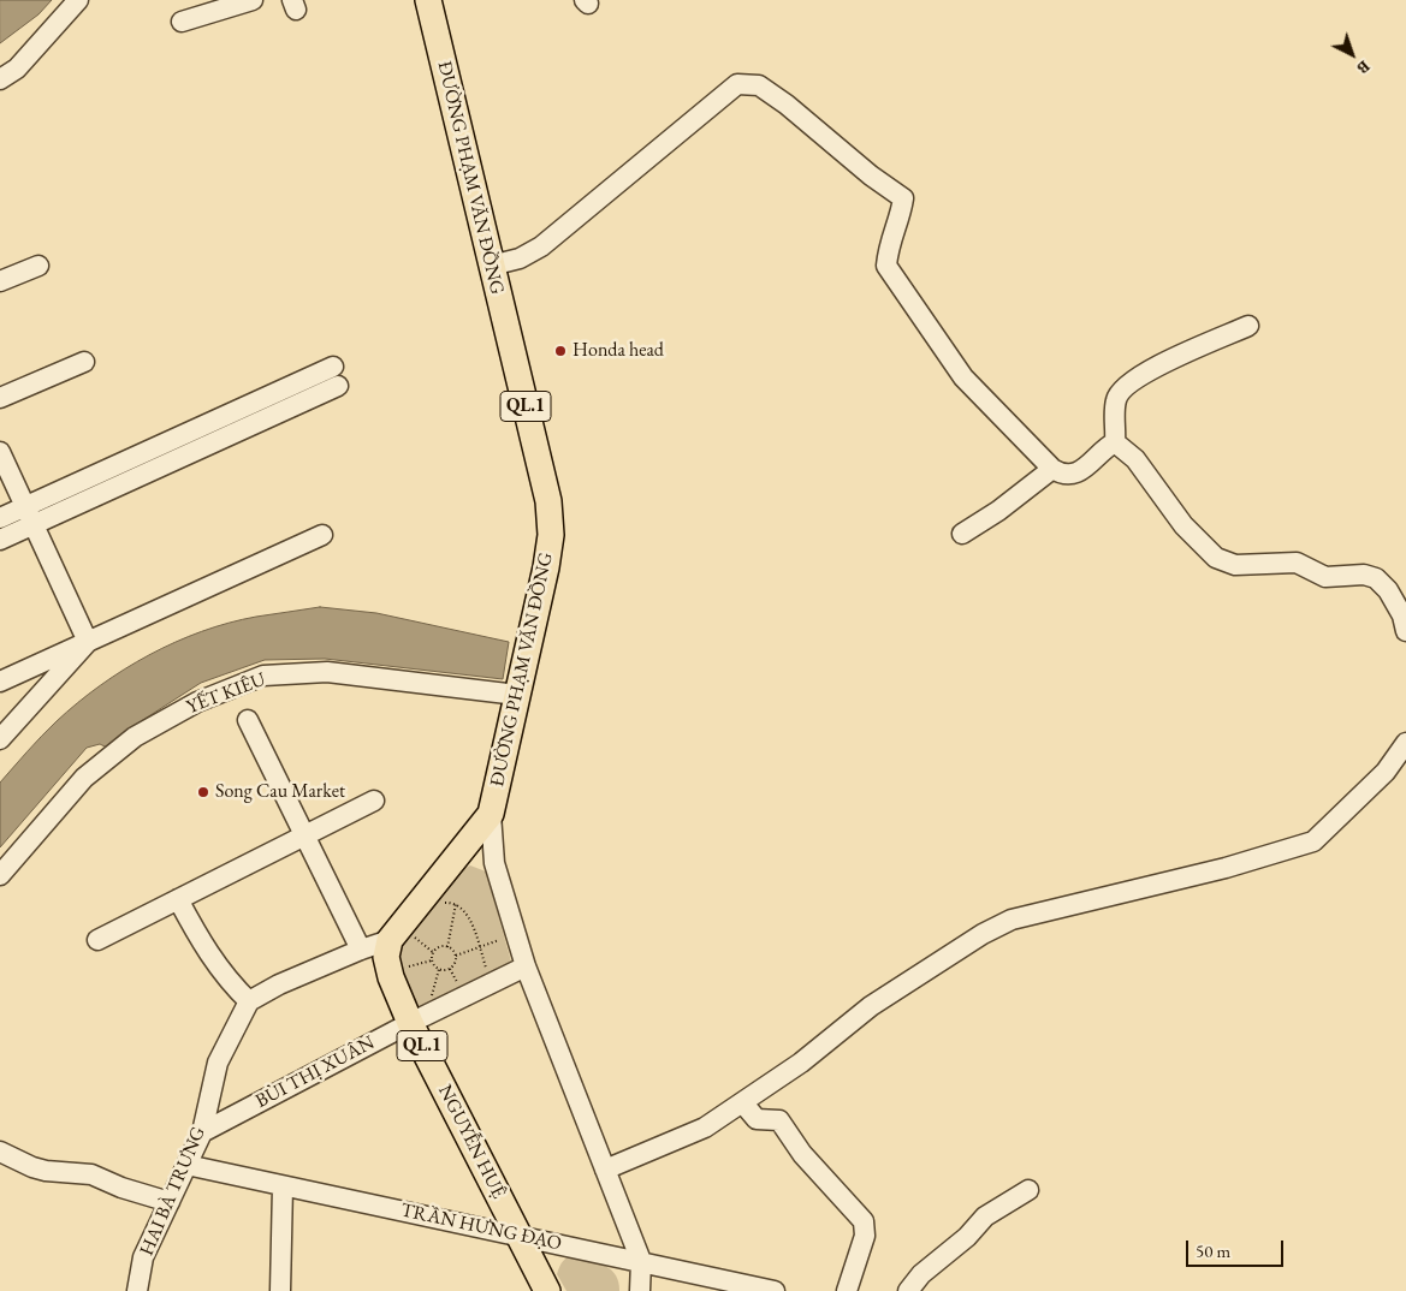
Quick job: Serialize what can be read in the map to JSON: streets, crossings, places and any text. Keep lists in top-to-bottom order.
{
  "streets": {
    "main road": ["ĐƯỜNG PHẠM VĂN ĐỒNG", "QL.1", "NGUYỄN HUỆ"],
    "street": [
      "YẾT KIÊU",
      "BÙI THỊ XUÂN",
      "HAI BÀ TRƯNG",
      "TRẦN HƯNG ĐẠO"
    ]
  },
  "crossings": [
    ["ĐƯỜNG PHẠM VĂN ĐỒNG", "QL.1"],
    ["ĐƯỜNG PHẠM VĂN ĐỒNG", "YẾT KIÊU"],
    ["ĐƯỜNG PHẠM VĂN ĐỒNG", "BÙI THỊ XUÂN"],
    ["ĐƯỜNG PHẠM VĂN ĐỒNG", "TRẦN HƯNG ĐẠO"],
    ["QL.1", "NGUYỄN HUỆ"],
    ["BÙI THỊ XUÂN", "NGUYỄN HUỆ"],
    ["BÙI THỊ XUÂN", "HAI BÀ TRƯNG"],
    ["NGUYỄN HUỆ", "TRẦN HƯNG ĐẠO"],
    ["HAI BÀ TRƯNG", "TRẦN HƯNG ĐẠO"]
  ],
  "places": ["Honda head", "Song Cau Market"],
  "scale_bar": "50 m",
  "north": "bottom right"
}
